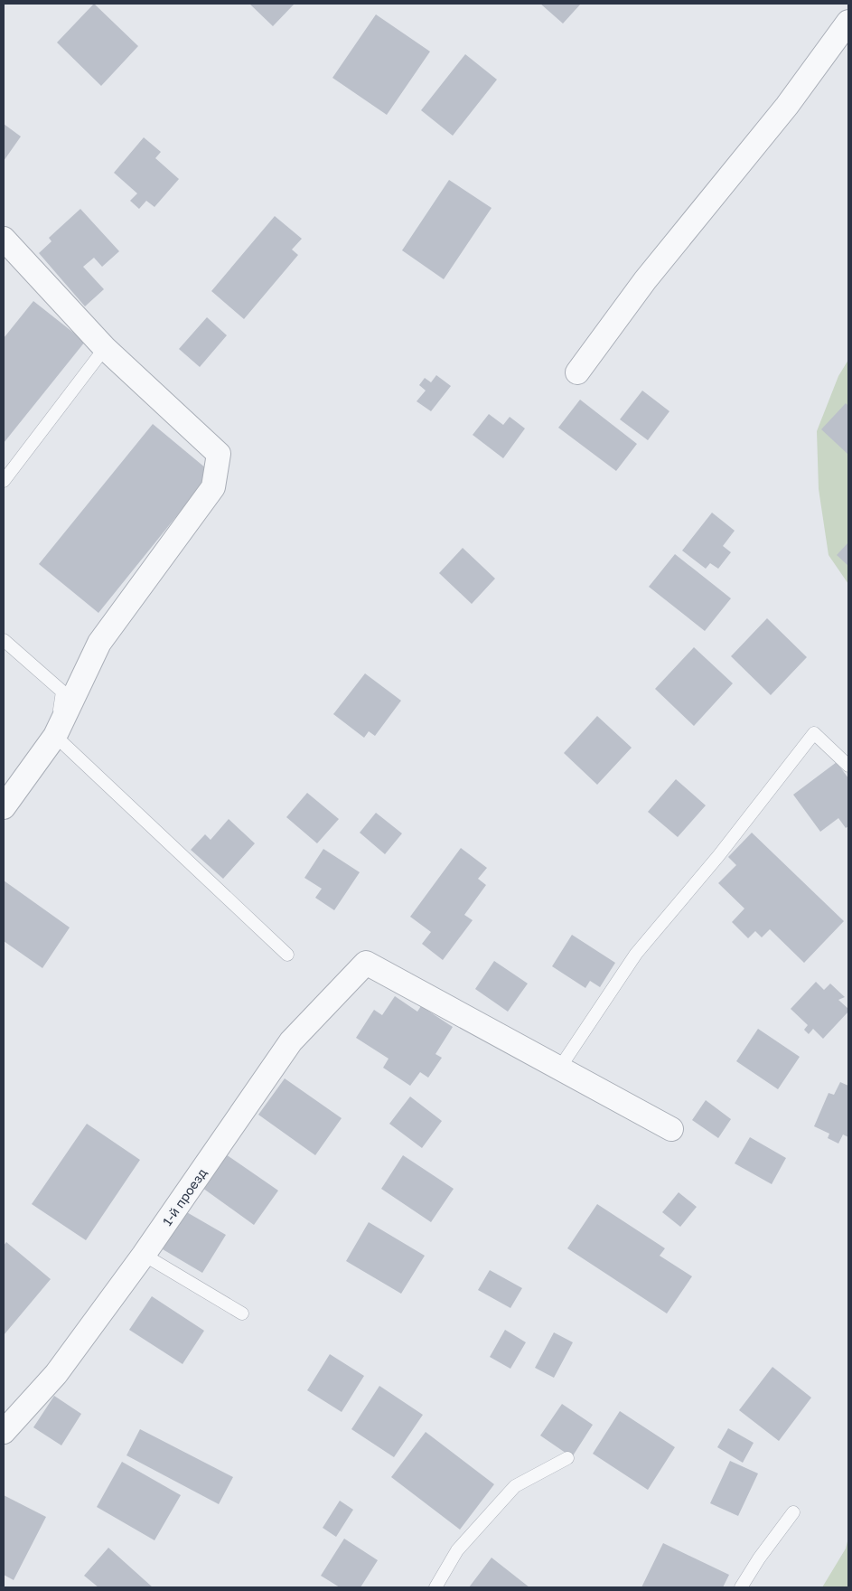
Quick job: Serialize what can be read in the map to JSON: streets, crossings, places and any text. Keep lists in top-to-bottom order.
{
  "streets": {
    "street": ["1-й проезд"]
  }
}
